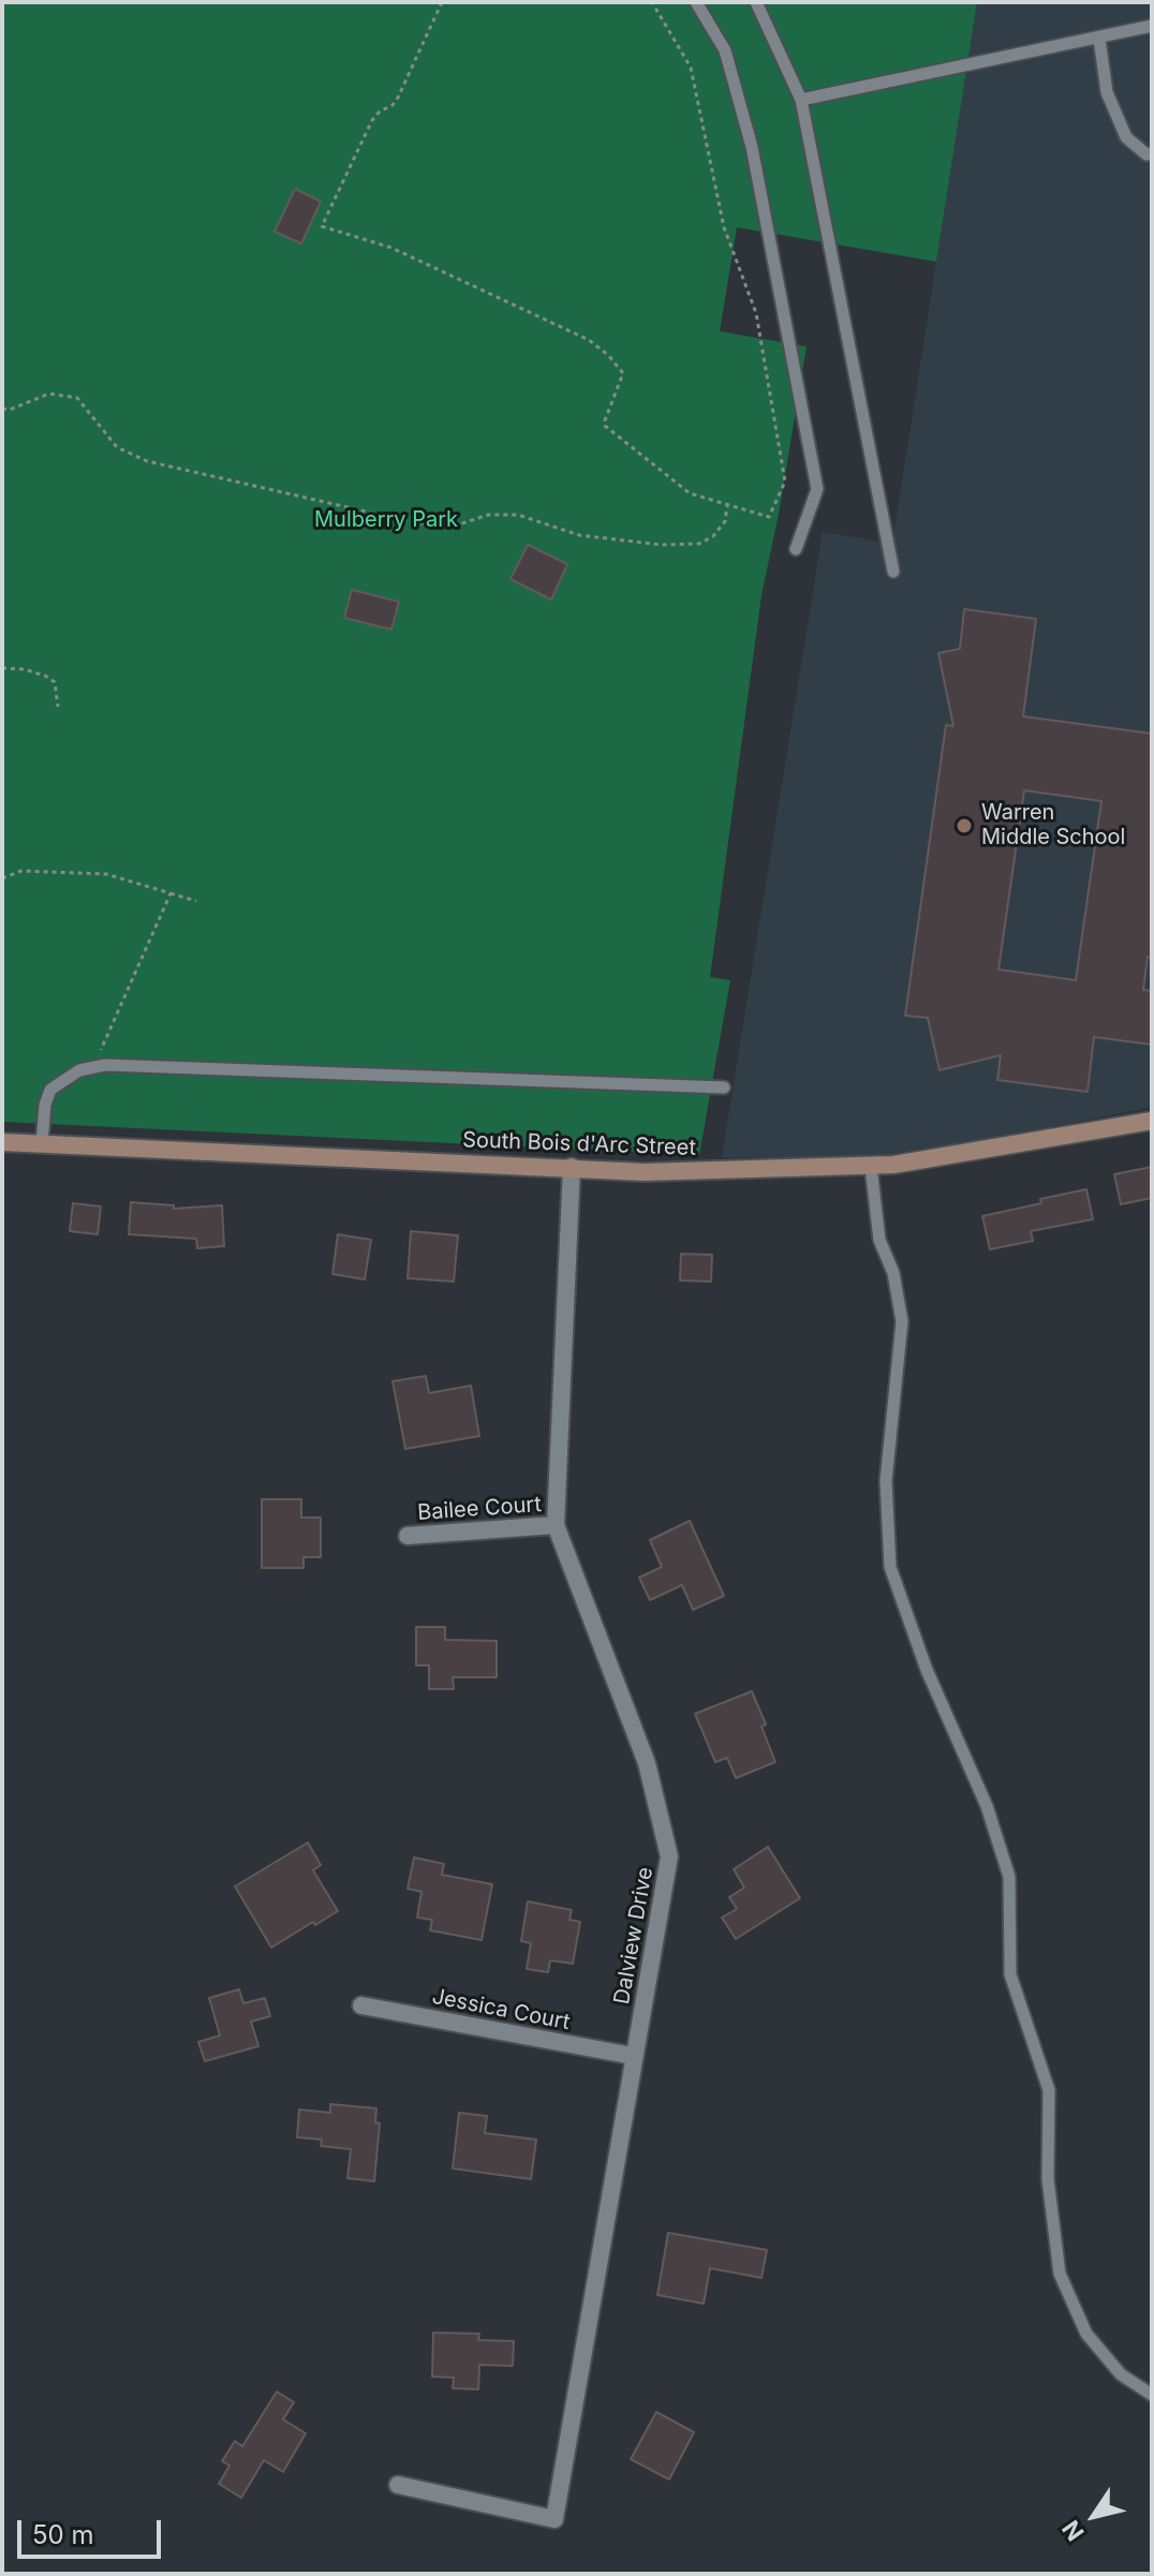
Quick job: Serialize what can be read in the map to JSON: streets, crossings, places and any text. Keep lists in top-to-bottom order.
{
  "streets": {
    "main road": ["South Bois d'Arc Street"],
    "street": ["Bailee Court", "Dalview Drive", "Jessica Court"]
  },
  "crossings": [
    ["South Bois d'Arc Street", "Dalview Drive"],
    ["Bailee Court", "Dalview Drive"],
    ["Dalview Drive", "Jessica Court"]
  ],
  "parks": ["Mulberry Park"],
  "places": ["Warren Middle School"],
  "scale_bar": "50 m",
  "north": "bottom left"
}
